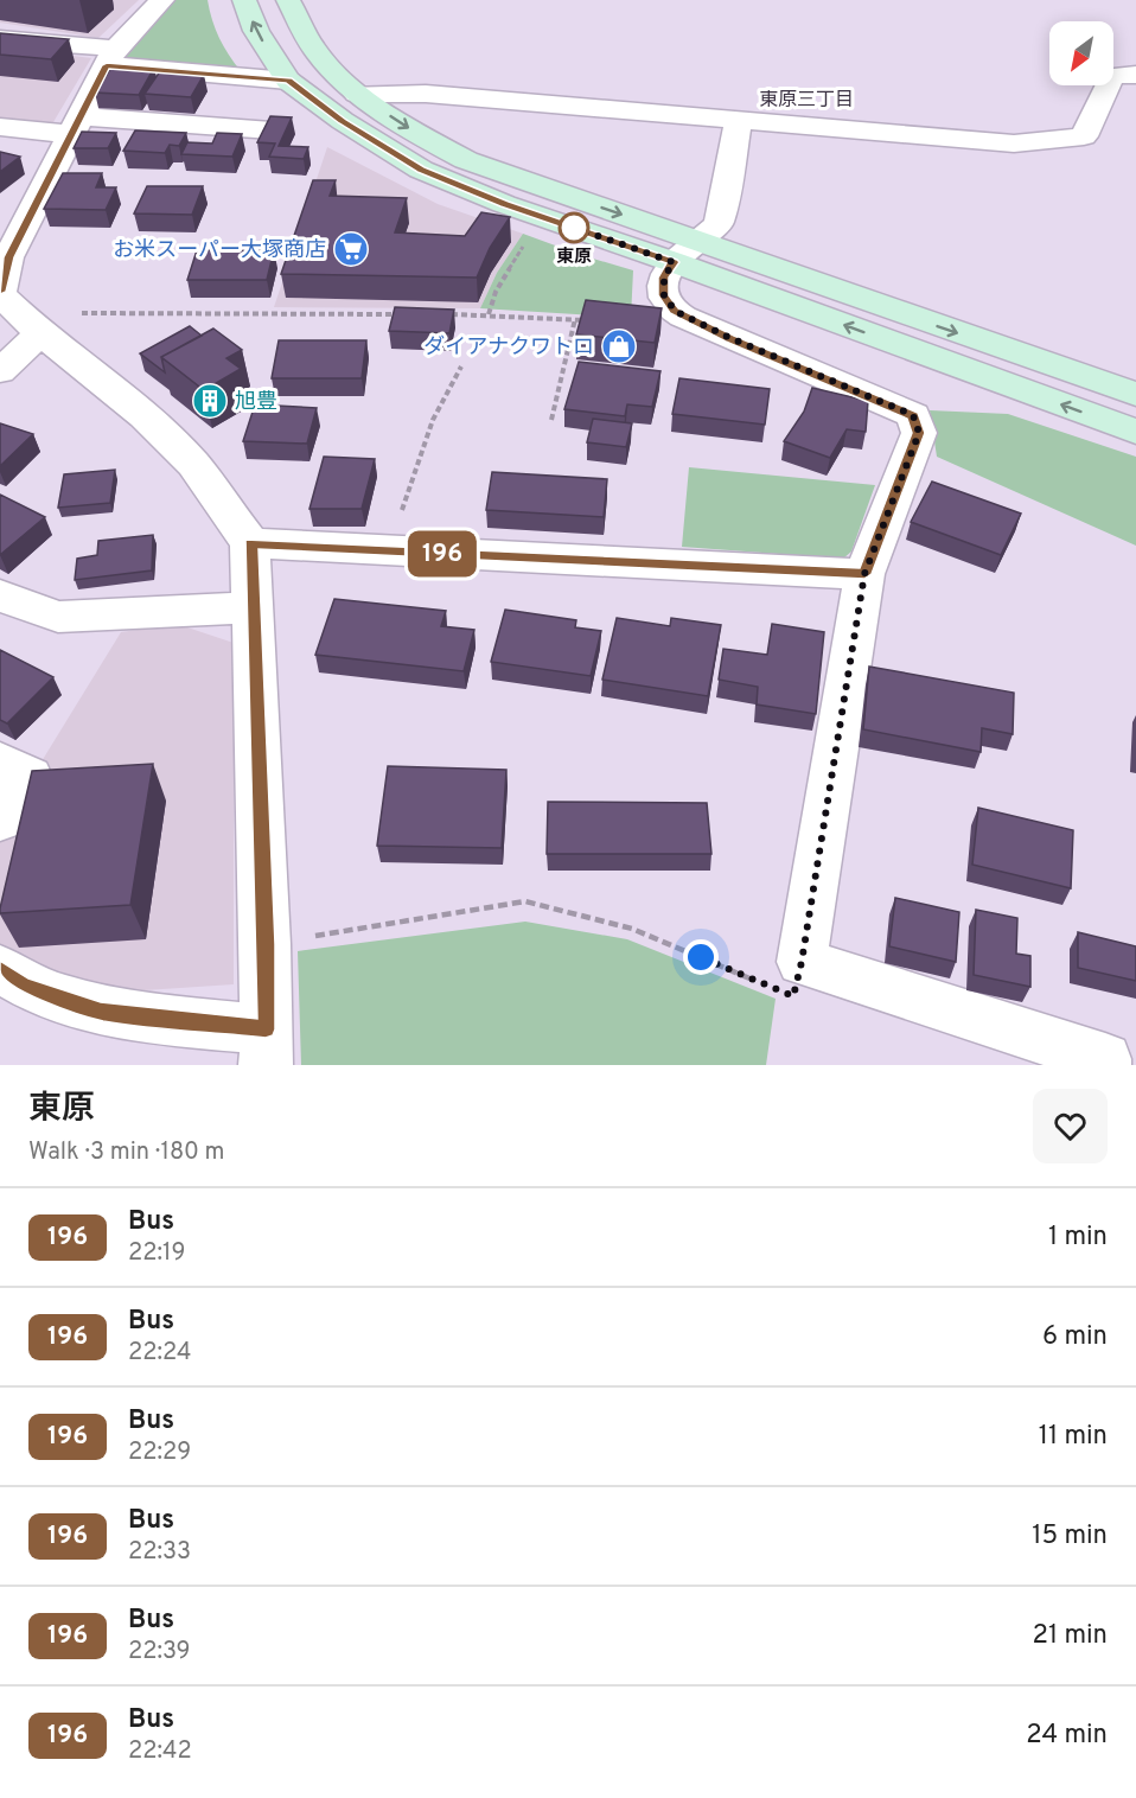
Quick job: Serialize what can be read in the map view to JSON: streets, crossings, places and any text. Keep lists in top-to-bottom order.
{
  "districts": ["東原三丁目"],
  "places": {
    "other": ["東原"],
    "supermarket": ["お米スーパー大塚商店"],
    "shop": ["ダイアナクワトロ"],
    "building": ["旭豊"]
  },
  "lines": ["bus line 196"],
  "north": "bottom left",
  "page": {
    "on_map": "196",
    "heading": ["東原", "Walk · 3 min · 180 m"],
    "list": [
      {
        "mark": "196",
        "name": "Bus",
        "note": "22:19",
        "value": "1 min"
      },
      {
        "mark": "196",
        "name": "Bus",
        "note": "22:24",
        "value": "6 min"
      },
      {
        "mark": "196",
        "name": "Bus",
        "note": "22:29",
        "value": "11 min"
      },
      {
        "mark": "196",
        "name": "Bus",
        "note": "22:33",
        "value": "15 min"
      },
      {
        "mark": "196",
        "name": "Bus",
        "note": "22:39",
        "value": "21 min"
      },
      {
        "mark": "196",
        "name": "Bus",
        "note": "22:42",
        "value": "24 min"
      }
    ]
  }
}
